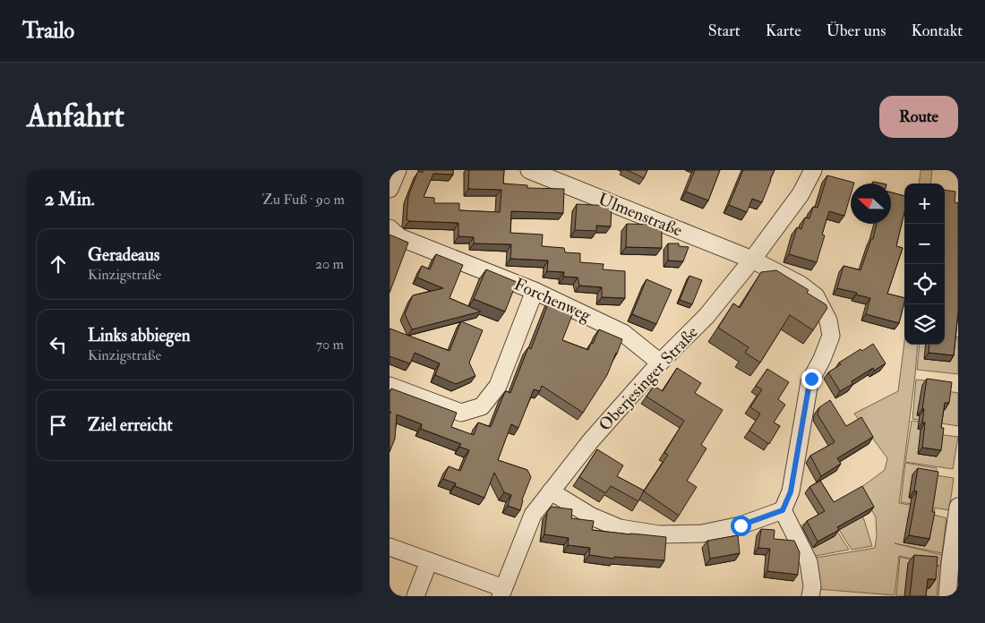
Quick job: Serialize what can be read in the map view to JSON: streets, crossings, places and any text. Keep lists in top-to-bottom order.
{
  "streets": {
    "street": ["Ulmenstraße", "Forchenweg", "Oberjesinger Straße"]
  },
  "crossings": [
    ["Ulmenstraße", "Oberjesinger Straße"],
    ["Forchenweg", "Oberjesinger Straße"]
  ],
  "north": "left",
  "page": {
    "header": "Trailo",
    "nav": [
      "Start",
      "Karte",
      "Über uns",
      "Kontakt"
    ],
    "buttons": "Route",
    "title": "Anfahrt",
    "heading": ["2 Min.", "Zu Fuß · 90 m"],
    "map_buttons": ["+", "−"],
    "list": [
      ["Geradeaus", "Kinzigstraße", "20 m"],
      ["Links abbiegen", "Kinzigstraße", "70 m"],
      "Ziel erreicht"
    ]
  }
}
